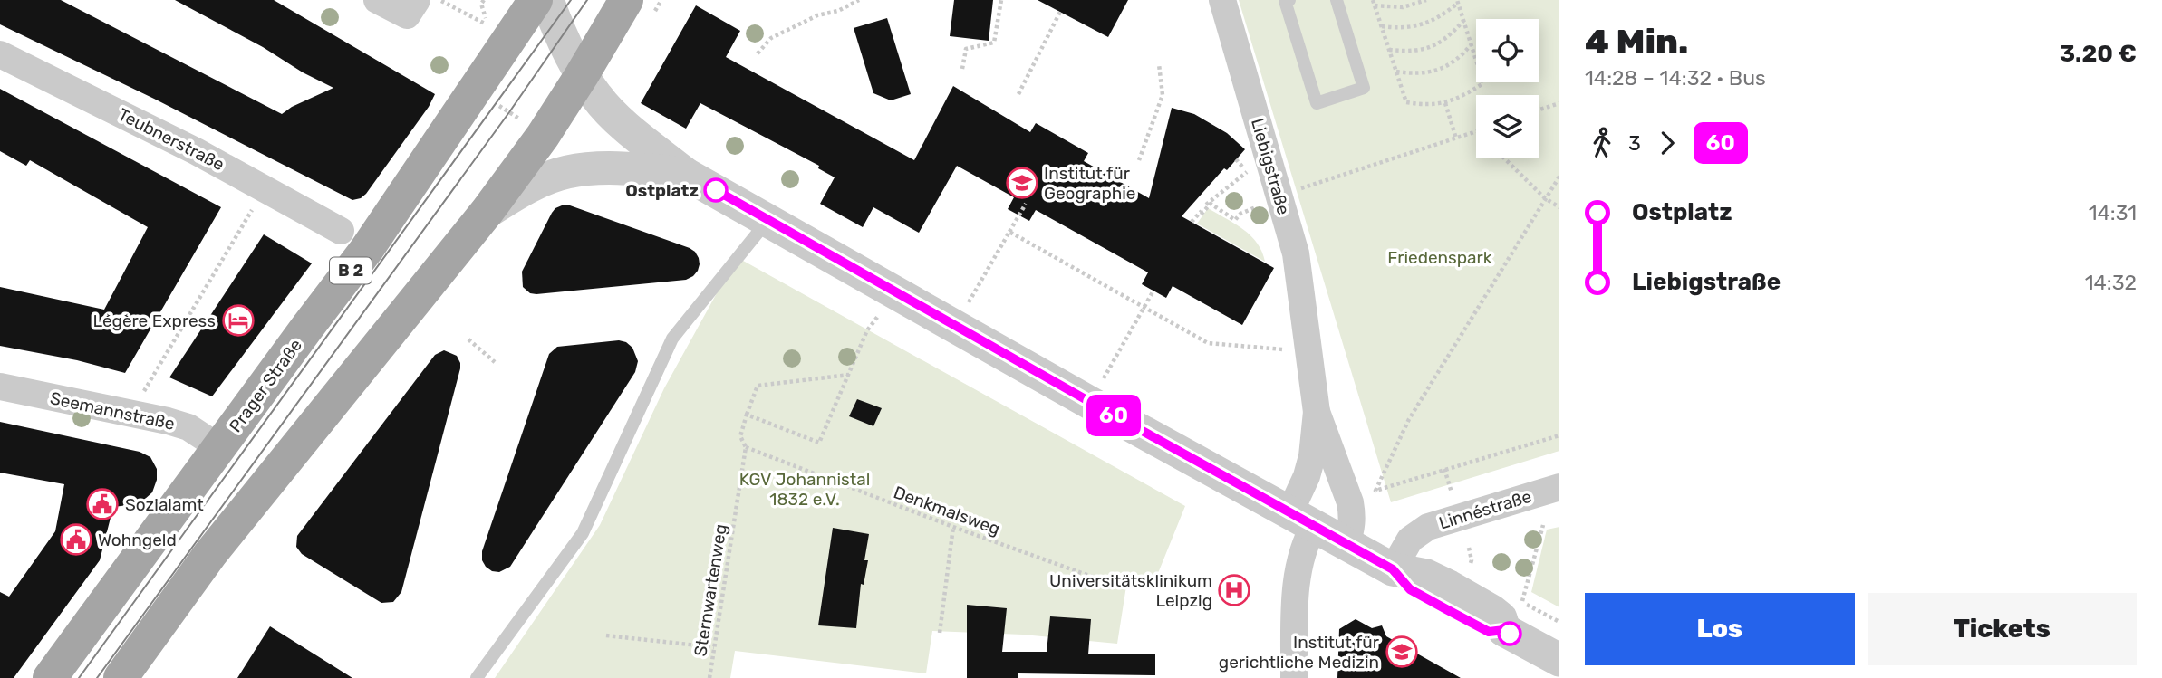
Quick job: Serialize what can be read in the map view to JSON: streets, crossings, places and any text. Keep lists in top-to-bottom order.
{
  "streets": {
    "main road": ["B 2", "Prager Straße"],
    "street": [
      "Teubnerstraße",
      "Liebigstraße",
      "Seemannstraße",
      "Linnéstraße"
    ],
    "path": ["Denkmalsweg", "Sternwartenweg"]
  },
  "crossings": [
    ["B 2", "Prager Straße"],
    ["Prager Straße", "Seemannstraße"],
    ["Denkmalsweg", "Sternwartenweg"]
  ],
  "parks": ["Friedenspark", "KGV Johannistal 1832 e.V."],
  "places": {
    "school or university": ["Institut für Geographie", "Institut für gerichtliche Medizin"],
    "other": ["Ostplatz"],
    "hotel": ["Légère Express"],
    "public building": ["Sozialamt", "Wohngeld"],
    "hospital": ["Universitätsklinikum Leipzig"]
  },
  "lines": ["bus line 60"],
  "page": {
    "on_map": "60",
    "heading": ["4 Min.", "14:28 – 14:32 · Bus", "3.20 €"],
    "legs": ["3", "60"],
    "list": [
      {
        "name": "Ostplatz",
        "value": "14:31"
      },
      {
        "name": "Liebigstraße",
        "value": "14:32"
      }
    ],
    "buttons": ["Los", "Tickets"]
  }
}
